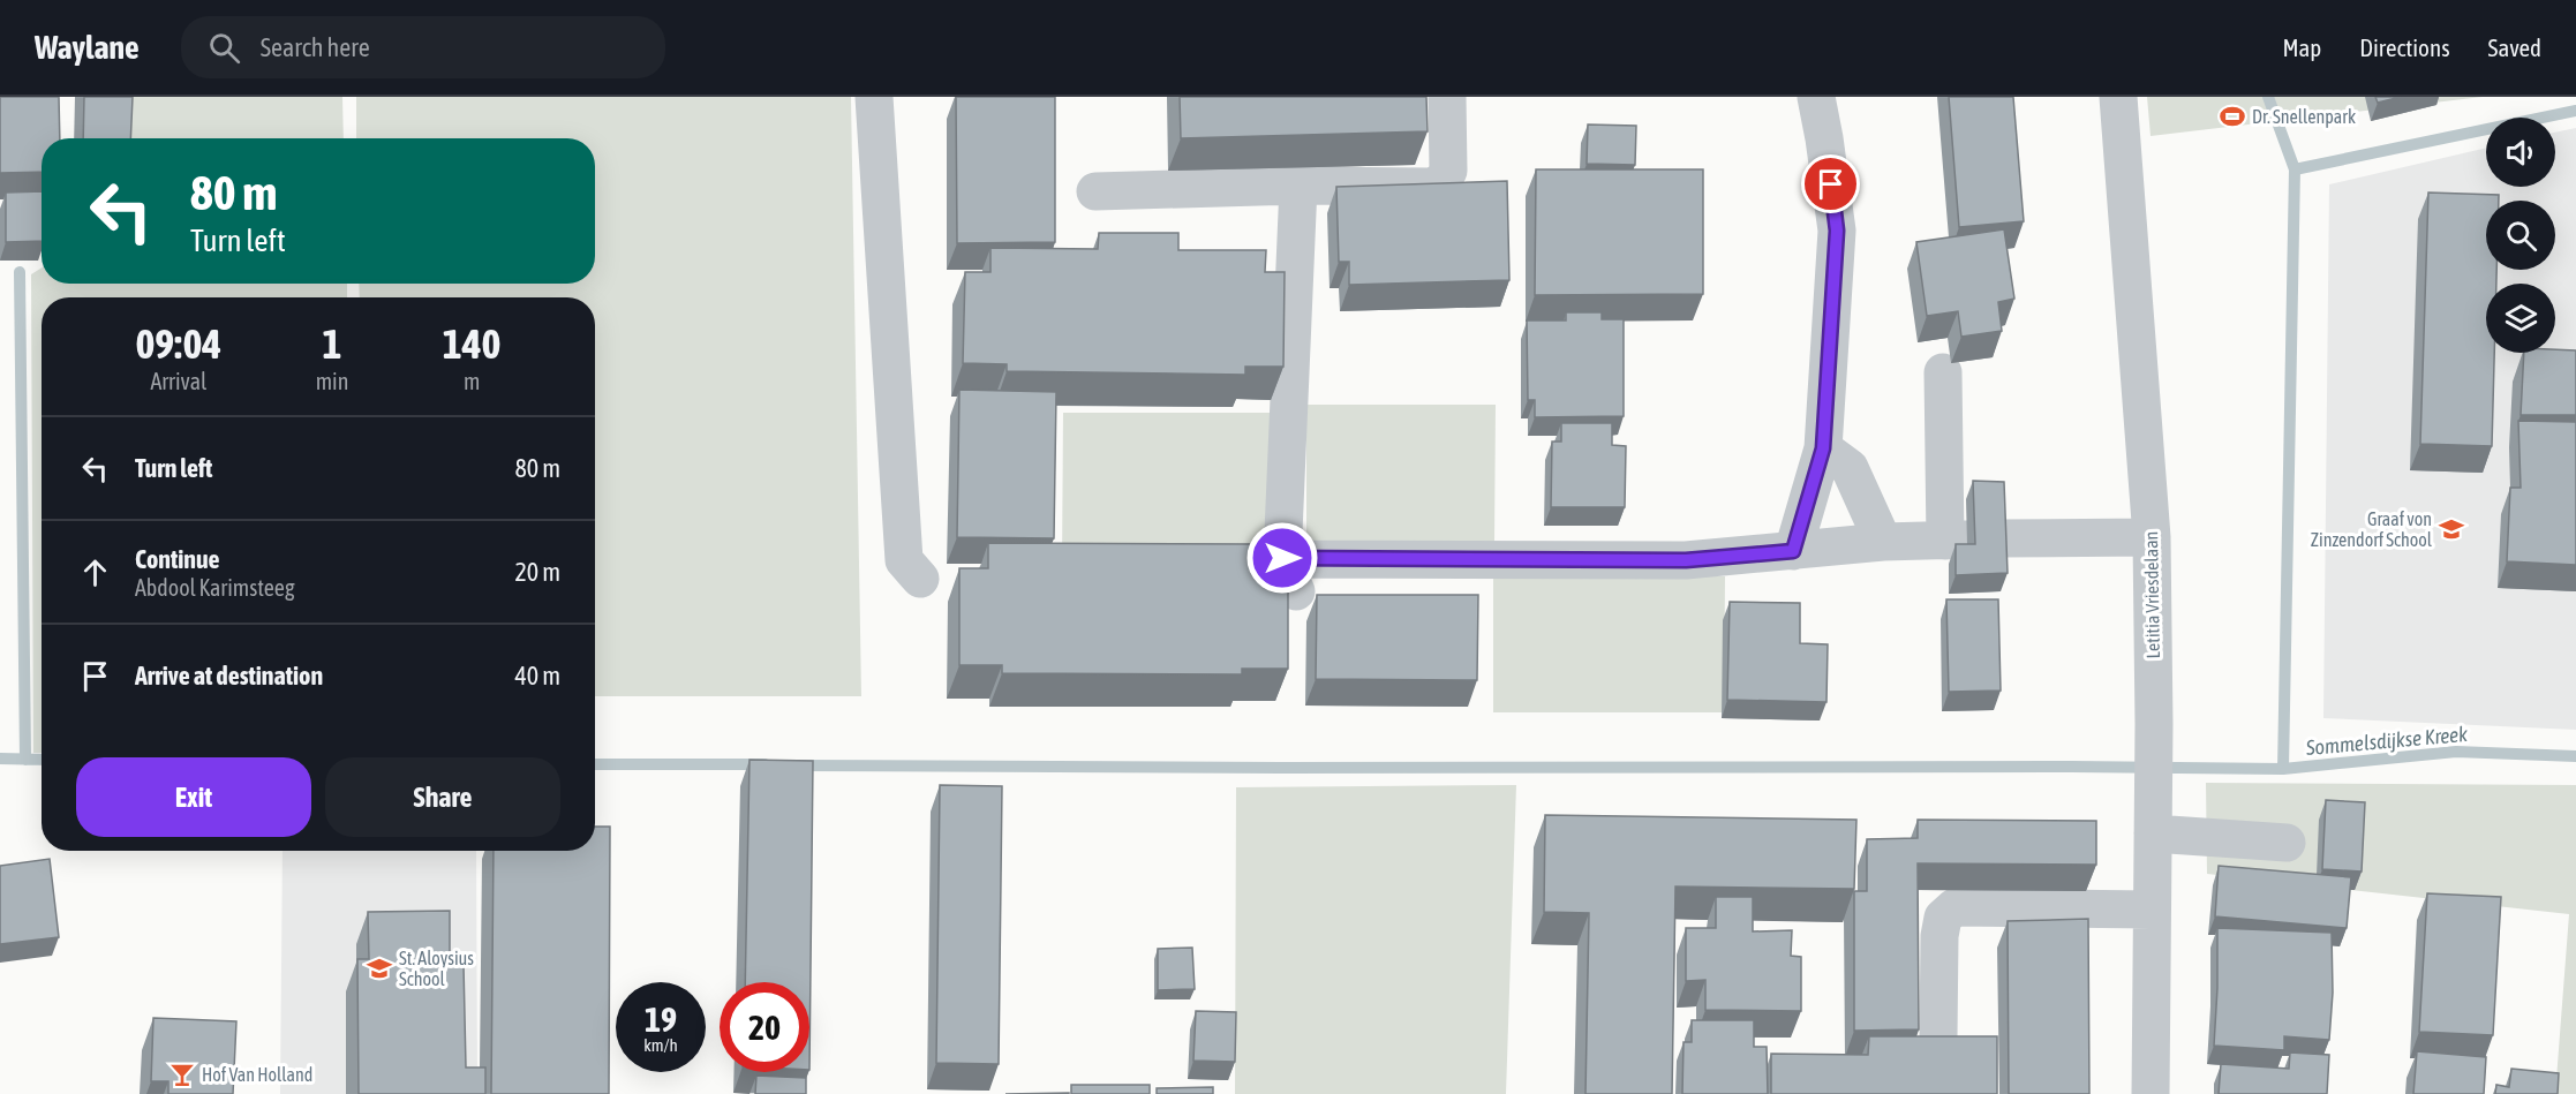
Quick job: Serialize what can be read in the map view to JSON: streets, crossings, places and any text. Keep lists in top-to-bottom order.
{
  "streets": {
    "street": ["Letitia Vriesdelaan"]
  },
  "water": ["Sommelsdijkse Kreek"],
  "places": {
    "sports": ["Dr. Snellenpark"],
    "school or university": ["Graaf von Zinzendorf School", "St. Aloysius School"],
    "bar": ["Hof Van Holland"]
  },
  "page": {
    "header": "Waylane",
    "search": "Search here",
    "nav": ["Map", "Directions", "Saved"],
    "turn": ["80 m", "Turn left"],
    "eta": [
      "09:04",
      "Arrival",
      "1",
      "min",
      "140",
      "m"
    ],
    "list": [
      {
        "name": "Turn left",
        "value": "80 m"
      },
      {
        "name": "Continue",
        "note": "Abdool Karimsteeg",
        "value": "20 m"
      },
      {
        "name": "Arrive at destination",
        "value": "40 m"
      }
    ],
    "buttons": ["Exit", "Share"],
    "speed": "19 km/h",
    "limit": "20"
  }
}
